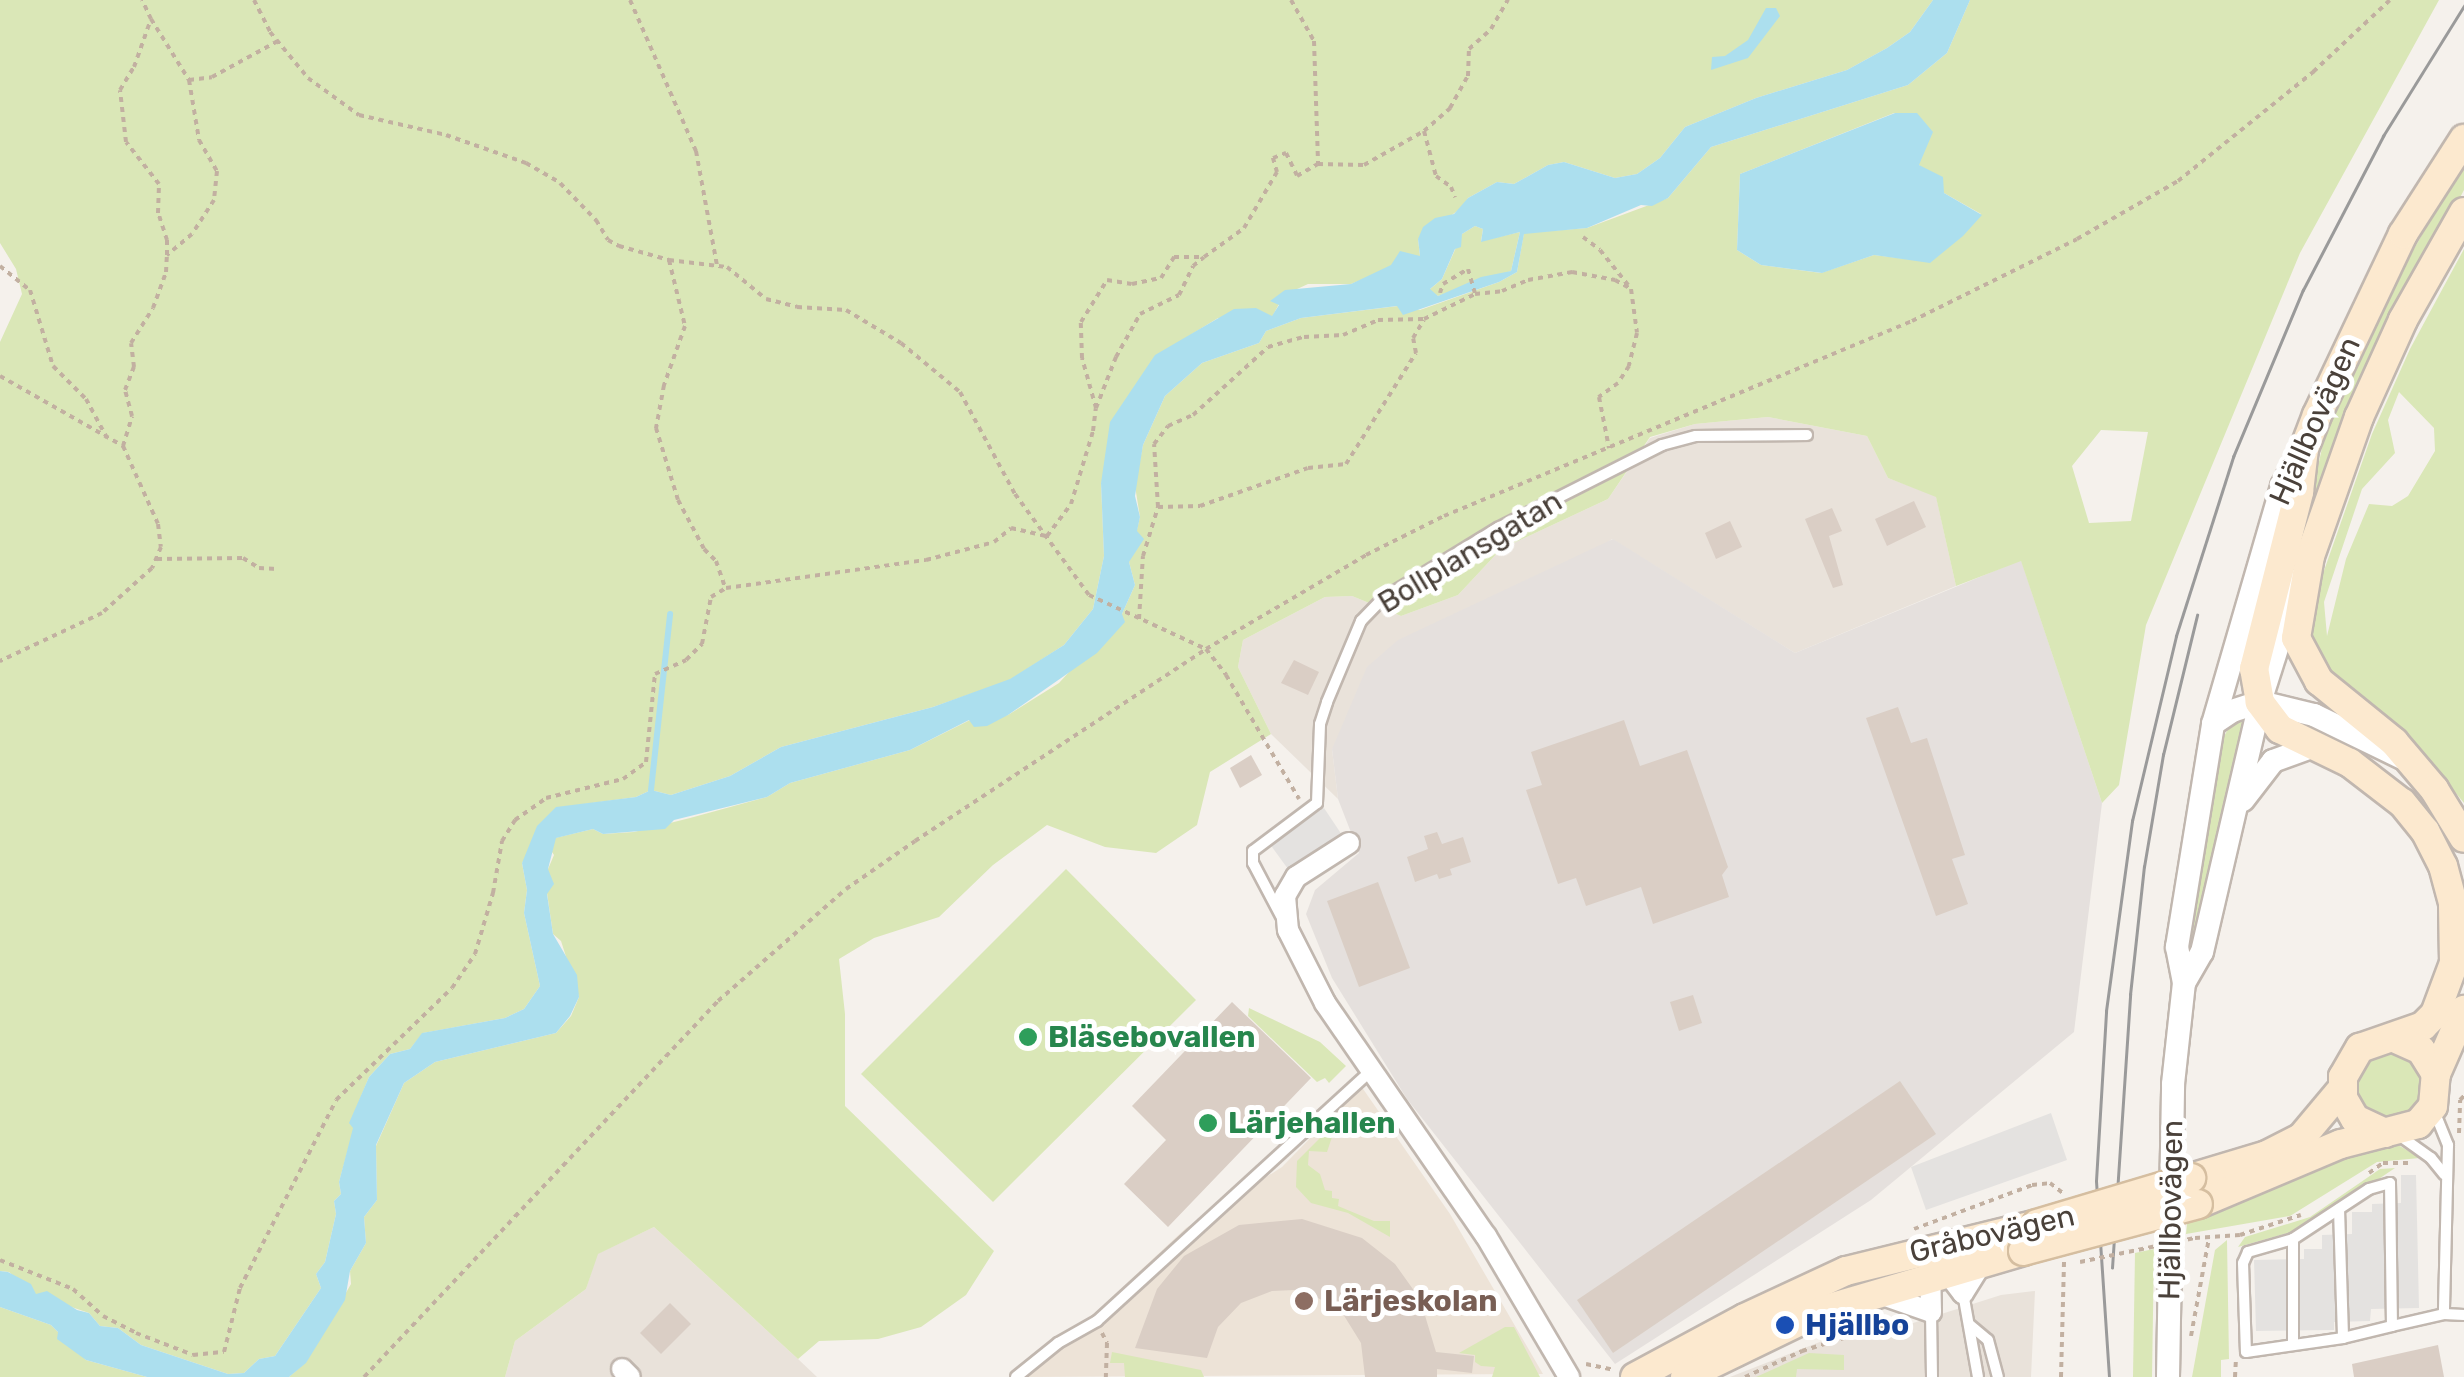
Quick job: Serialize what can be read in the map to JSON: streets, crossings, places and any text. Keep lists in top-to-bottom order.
{
  "streets": {
    "main road": ["Hjällbovägen", "Gråbovägen"],
    "lane": ["Bollplansgatan"]
  },
  "crossings": [
    ["Hjällbovägen", "Gråbovägen"]
  ],
  "places": [
    "Bläsebovallen",
    "Lärjehallen",
    "Lärjeskolan",
    "Hjällbo"
  ]
}
